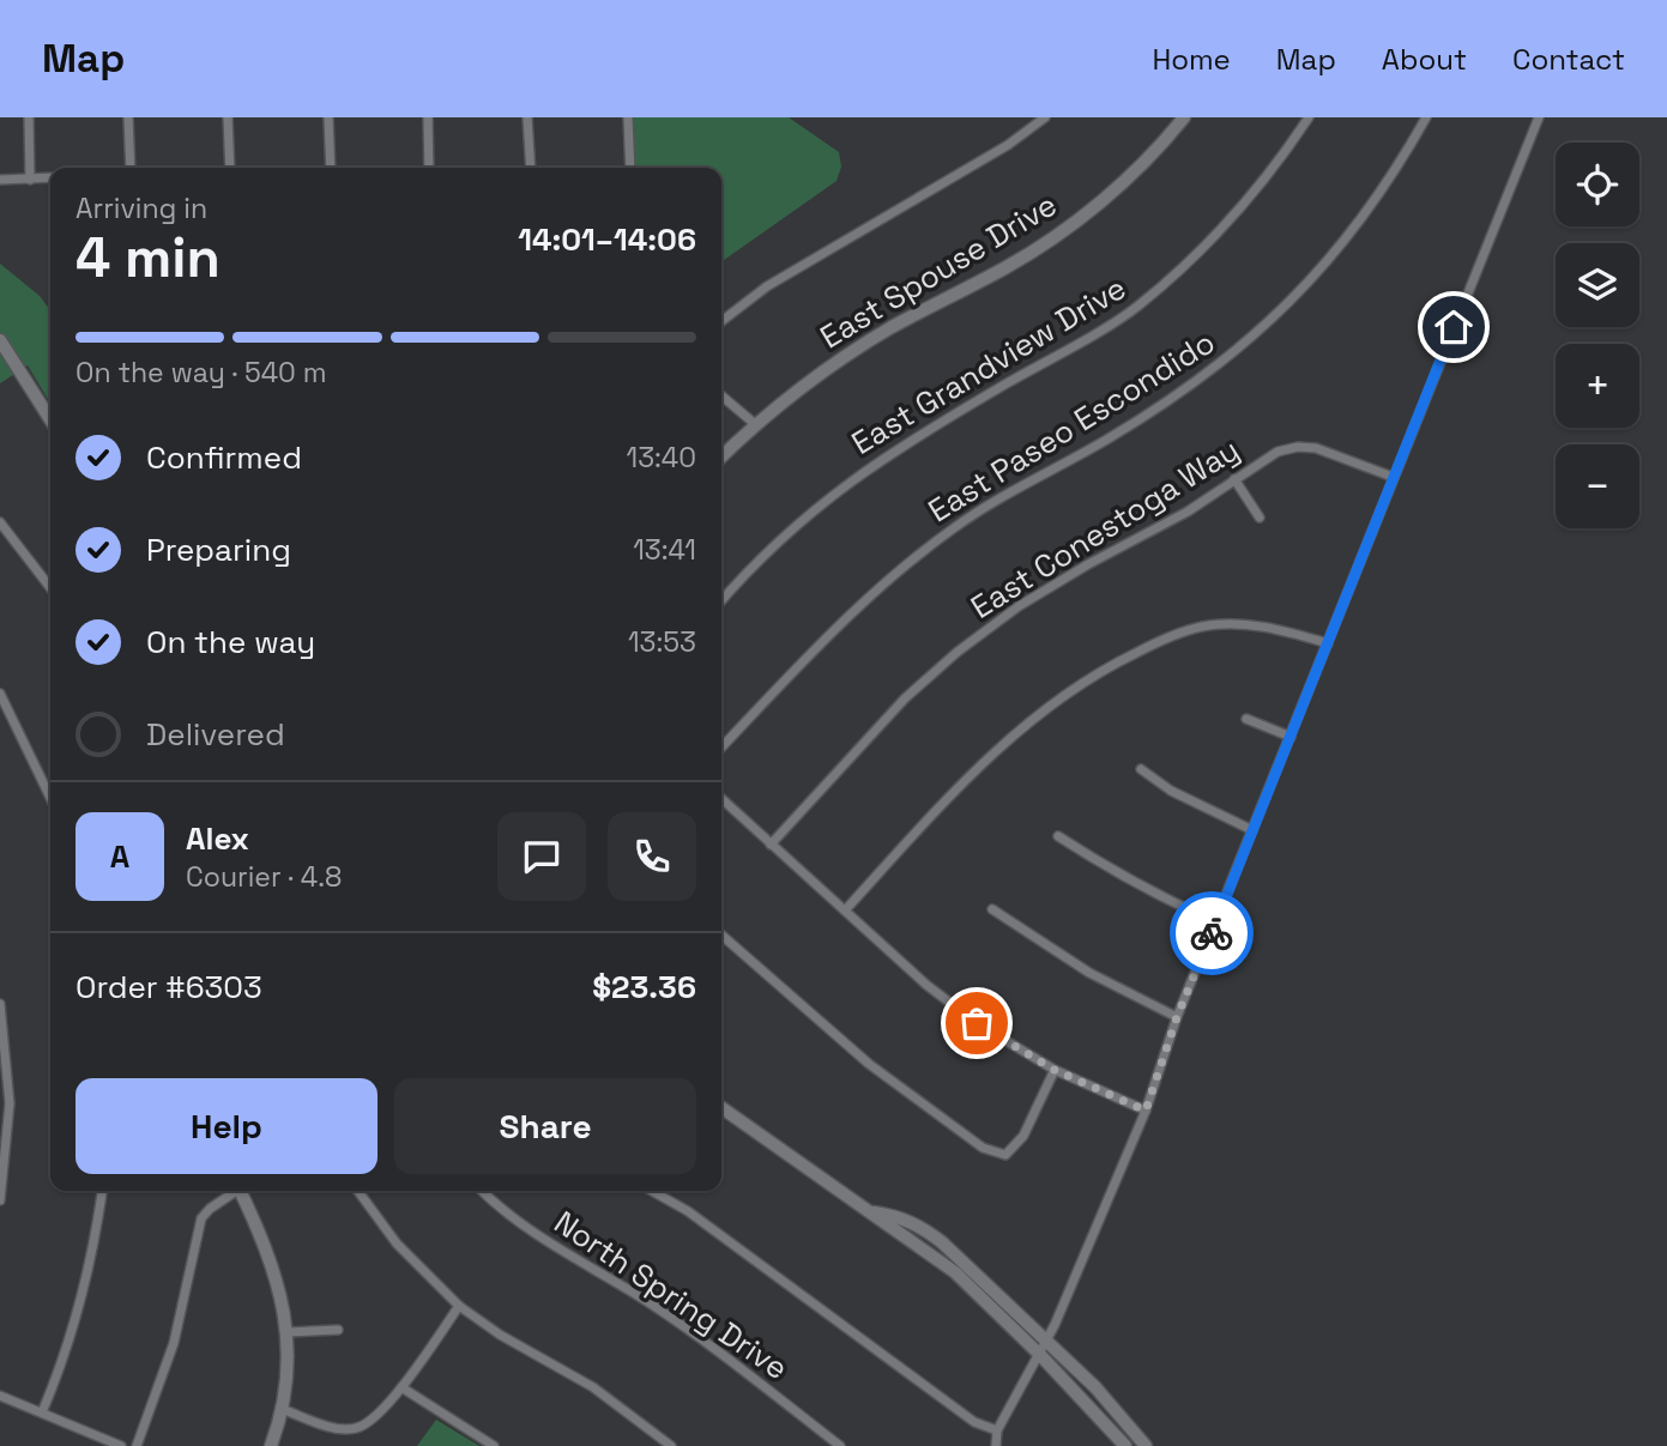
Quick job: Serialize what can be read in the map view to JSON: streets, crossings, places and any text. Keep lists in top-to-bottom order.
{
  "streets": {
    "main road": ["East Spouse Drive"],
    "street": [
      "East Grandview Drive",
      "East Paseo Escondido",
      "East Conestoga Way",
      "North Spring Drive"
    ]
  },
  "page": {
    "header": "Map",
    "nav": [
      "Home",
      "Map",
      "About",
      "Contact"
    ],
    "map_buttons": ["+", "−"],
    "heading": ["4 min", "Arriving in", "14:01–14:06"],
    "panel": [
      "Alex",
      "Courier · 4.8",
      "Order #6303",
      "$23.36"
    ],
    "bar": "On the way · 540 m",
    "list": [
      ["Confirmed", "13:40"],
      ["Preparing", "13:41"],
      ["On the way", "13:53"],
      "Delivered"
    ],
    "round": "A",
    "buttons": ["Help", "Share"]
  }
}
